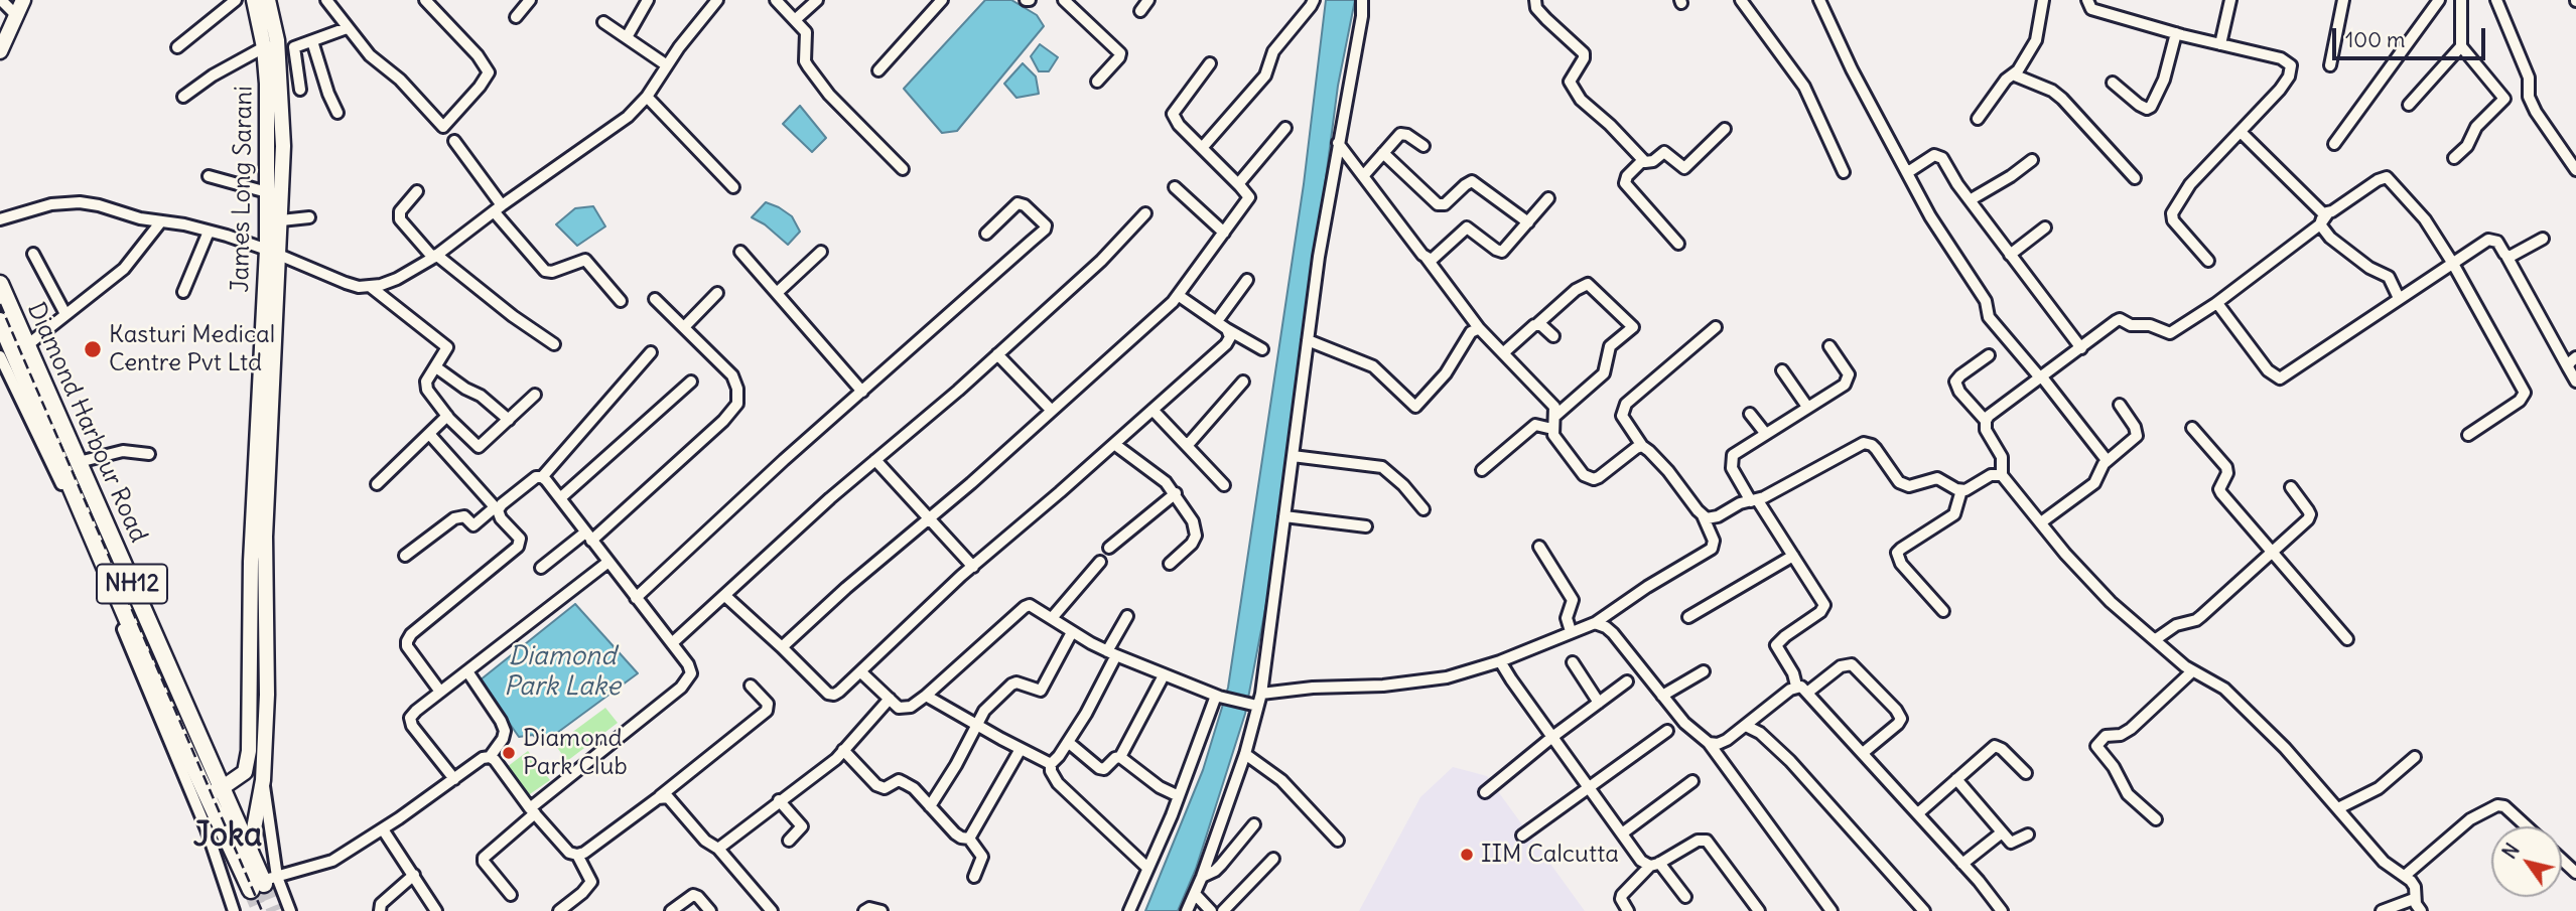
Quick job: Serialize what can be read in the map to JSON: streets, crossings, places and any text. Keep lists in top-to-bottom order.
{
  "streets": {
    "highway": ["Diamond Harbour Road", "NH12"],
    "main road": ["James Long Sarani"]
  },
  "crossings": [
    ["James Long Sarani", "Diamond Harbour Road"]
  ],
  "districts": ["Joka"],
  "water": ["Diamond Park Lake"],
  "places": ["Kasturi Medical Centre Pvt Ltd", "Diamond Park Club", "IIM Calcutta"],
  "scale_bar": "100 m",
  "north": "top left"
}
